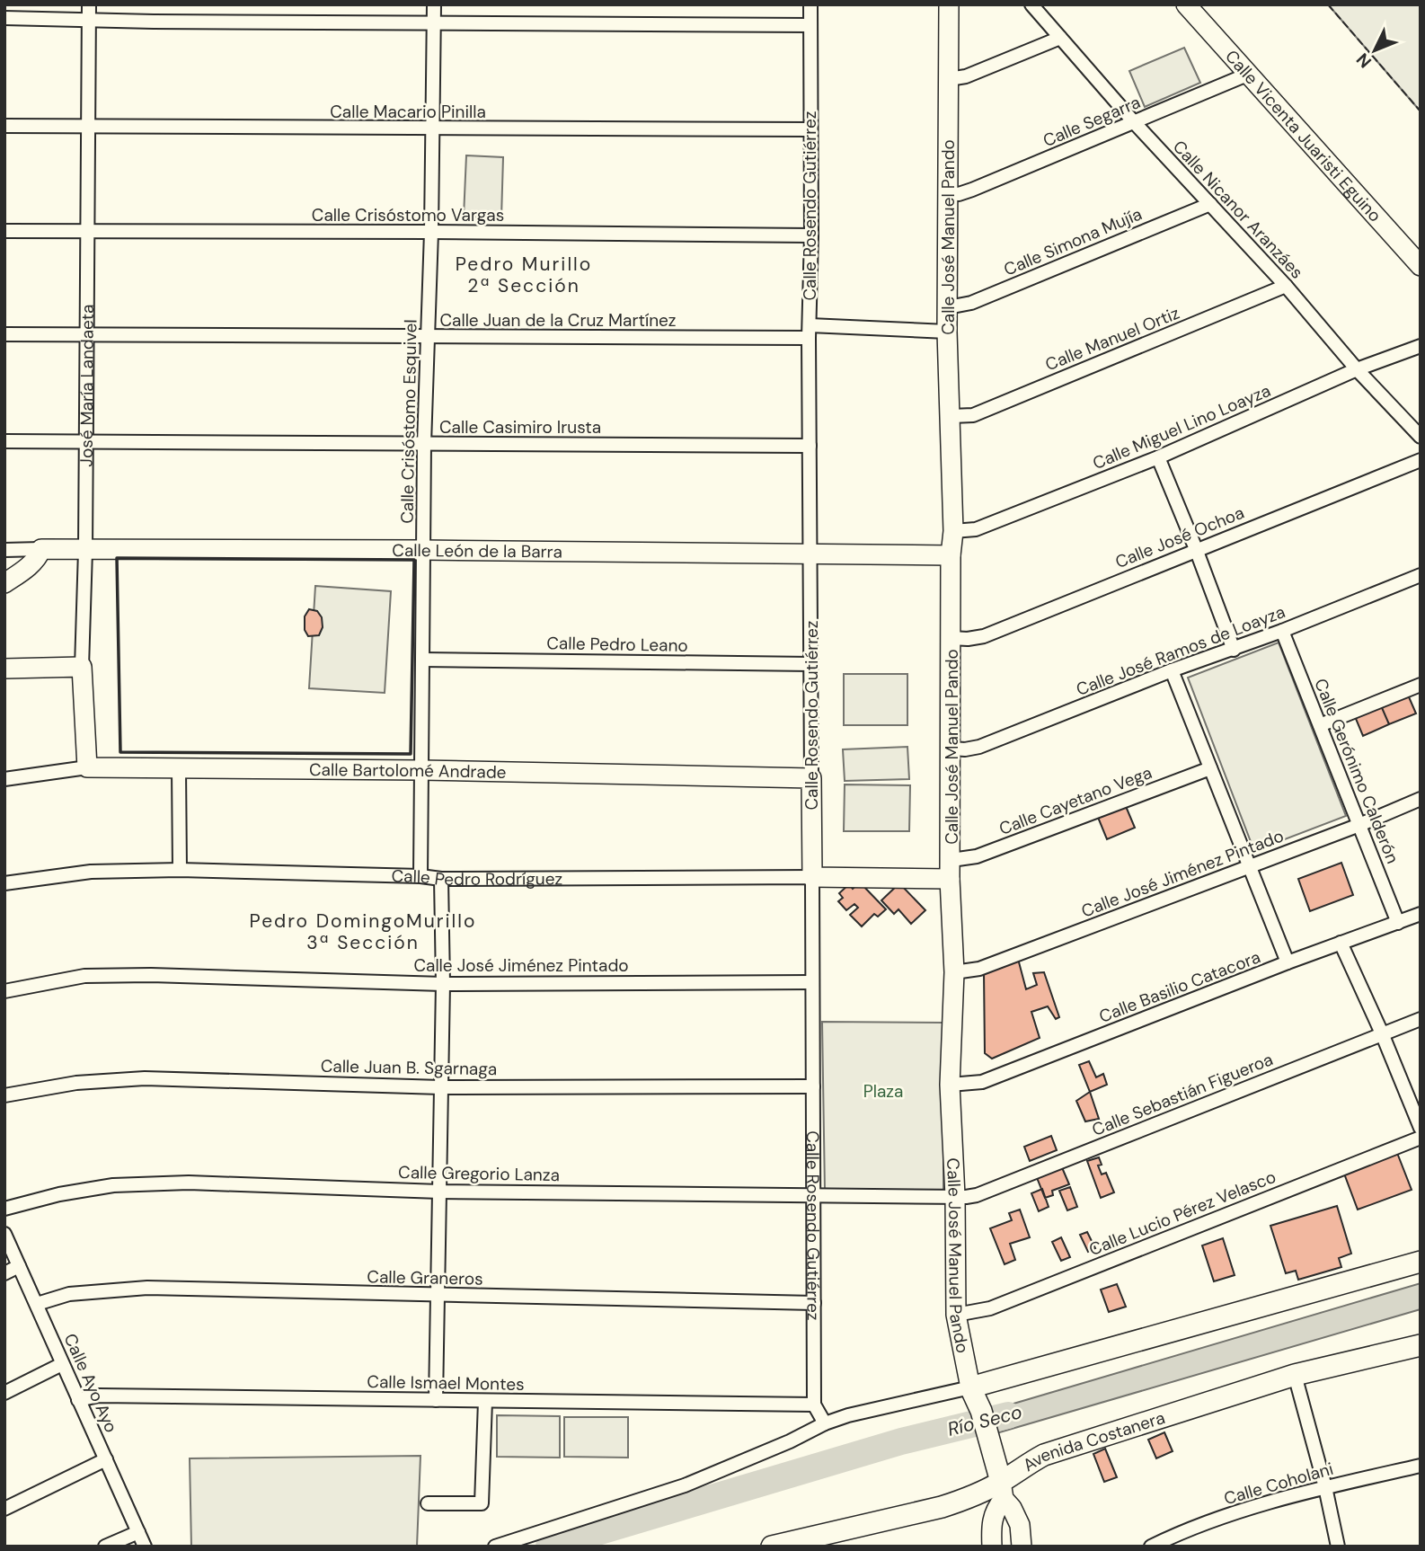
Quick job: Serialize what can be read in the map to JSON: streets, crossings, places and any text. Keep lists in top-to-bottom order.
{
  "streets": {
    "main road": ["Calle José Manuel Pando", "Avenida Costanera"],
    "street": [
      "Calle Macario Pinilla",
      "Calle Segarra",
      "Calle Vicenta Juaristi Eguino",
      "Calle Rosendo Gutiérrez",
      "Calle Nicanor Aranzáes",
      "Calle Crisóstomo Vargas",
      "Calle Simona Mujía",
      "Calle Juan de la Cruz Martínez",
      "Calle Manuel Ortiz",
      "José María Landaeta",
      "Calle Crisóstomo Esquivel",
      "Calle Casimiro Irusta",
      "Calle Miguel Lino Loayza",
      "Calle José Ochoa",
      "Calle León de la Barra",
      "Calle Pedro Leano",
      "Calle José Ramos de Loayza",
      "Calle Bartolomé Andrade",
      "Calle Gerónimo Calderón",
      "Calle Cayetano Vega",
      "Calle José Jiménez Pintado",
      "Calle Pedro Rodríguez",
      "Calle Basilio Catacora",
      "Calle Juan B. Sgarnaga",
      "Calle Sebastián Figueroa",
      "Calle Gregorio Lanza",
      "Calle Lucio Pérez Velasco",
      "Calle Graneros",
      "Calle Ayo Ayo",
      "Calle Ismael Montes",
      "Calle Coholani"
    ]
  },
  "crossings": [
    ["Calle Macario Pinilla", "Calle Rosendo Gutiérrez"],
    ["Calle Macario Pinilla", "José María Landaeta"],
    ["Calle Macario Pinilla", "Calle Crisóstomo Esquivel"],
    ["Calle Segarra", "Calle Vicenta Juaristi Eguino"],
    ["Calle Segarra", "Calle Nicanor Aranzáes"],
    ["Calle Segarra", "Calle José Manuel Pando"],
    ["Calle Rosendo Gutiérrez", "Calle Crisóstomo Vargas"],
    ["Calle Rosendo Gutiérrez", "Calle Juan de la Cruz Martínez"],
    ["Calle Rosendo Gutiérrez", "Calle Casimiro Irusta"],
    ["Calle Rosendo Gutiérrez", "Calle León de la Barra"],
    ["Calle Rosendo Gutiérrez", "Calle Pedro Leano"],
    ["Calle Rosendo Gutiérrez", "Calle Bartolomé Andrade"],
    ["Calle Rosendo Gutiérrez", "Calle José Jiménez Pintado"],
    ["Calle Rosendo Gutiérrez", "Calle Pedro Rodríguez"],
    ["Calle Rosendo Gutiérrez", "Calle Juan B. Sgarnaga"],
    ["Calle Rosendo Gutiérrez", "Calle Gregorio Lanza"],
    ["Calle Rosendo Gutiérrez", "Calle Graneros"],
    ["Calle Rosendo Gutiérrez", "Calle Ismael Montes"],
    ["Calle Nicanor Aranzáes", "Calle Simona Mujía"],
    ["Calle Nicanor Aranzáes", "Calle Manuel Ortiz"],
    ["Calle Nicanor Aranzáes", "Calle Miguel Lino Loayza"],
    ["Calle Crisóstomo Vargas", "José María Landaeta"],
    ["Calle Crisóstomo Vargas", "Calle Crisóstomo Esquivel"],
    ["Calle José Manuel Pando", "Calle Simona Mujía"],
    ["Calle José Manuel Pando", "Calle Juan de la Cruz Martínez"],
    ["Calle José Manuel Pando", "Calle Manuel Ortiz"],
    ["Calle José Manuel Pando", "Calle Miguel Lino Loayza"],
    ["Calle José Manuel Pando", "Calle José Ochoa"],
    ["Calle José Manuel Pando", "Calle León de la Barra"],
    ["Calle José Manuel Pando", "Calle José Ramos de Loayza"],
    ["Calle José Manuel Pando", "Calle Cayetano Vega"],
    ["Calle José Manuel Pando", "Calle José Jiménez Pintado"],
    ["Calle José Manuel Pando", "Calle Pedro Rodríguez"],
    ["Calle José Manuel Pando", "Calle Basilio Catacora"],
    ["Calle José Manuel Pando", "Calle Sebastián Figueroa"],
    ["Calle José Manuel Pando", "Calle Gregorio Lanza"],
    ["Calle José Manuel Pando", "Calle Lucio Pérez Velasco"],
    ["Calle José Manuel Pando", "Avenida Costanera"],
    ["Calle Juan de la Cruz Martínez", "José María Landaeta"],
    ["Calle Juan de la Cruz Martínez", "Calle Crisóstomo Esquivel"],
    ["José María Landaeta", "Calle Casimiro Irusta"],
    ["José María Landaeta", "Calle León de la Barra"],
    ["José María Landaeta", "Calle Bartolomé Andrade"],
    ["Calle Crisóstomo Esquivel", "Calle Casimiro Irusta"],
    ["Calle Crisóstomo Esquivel", "Calle León de la Barra"],
    ["Calle Crisóstomo Esquivel", "Calle Pedro Leano"],
    ["Calle Crisóstomo Esquivel", "Calle Bartolomé Andrade"],
    ["Calle Crisóstomo Esquivel", "Calle Pedro Rodríguez"],
    ["Calle José Ramos de Loayza", "Calle Gerónimo Calderón"],
    ["Calle Gerónimo Calderón", "Calle José Jiménez Pintado"],
    ["Calle Gerónimo Calderón", "Calle Basilio Catacora"],
    ["Calle Cayetano Vega", "Calle Pedro Rodríguez"],
    ["Calle Sebastián Figueroa", "Calle Gregorio Lanza"],
    ["Calle Graneros", "Calle Ayo Ayo"],
    ["Calle Ayo Ayo", "Calle Ismael Montes"]
  ],
  "districts": ["Pedro Murillo 2ª Sección", "Pedro DomingoMurillo 3ª Sección"],
  "water": ["Río Seco"],
  "parks": ["Plaza"],
  "north": "bottom left"
}
